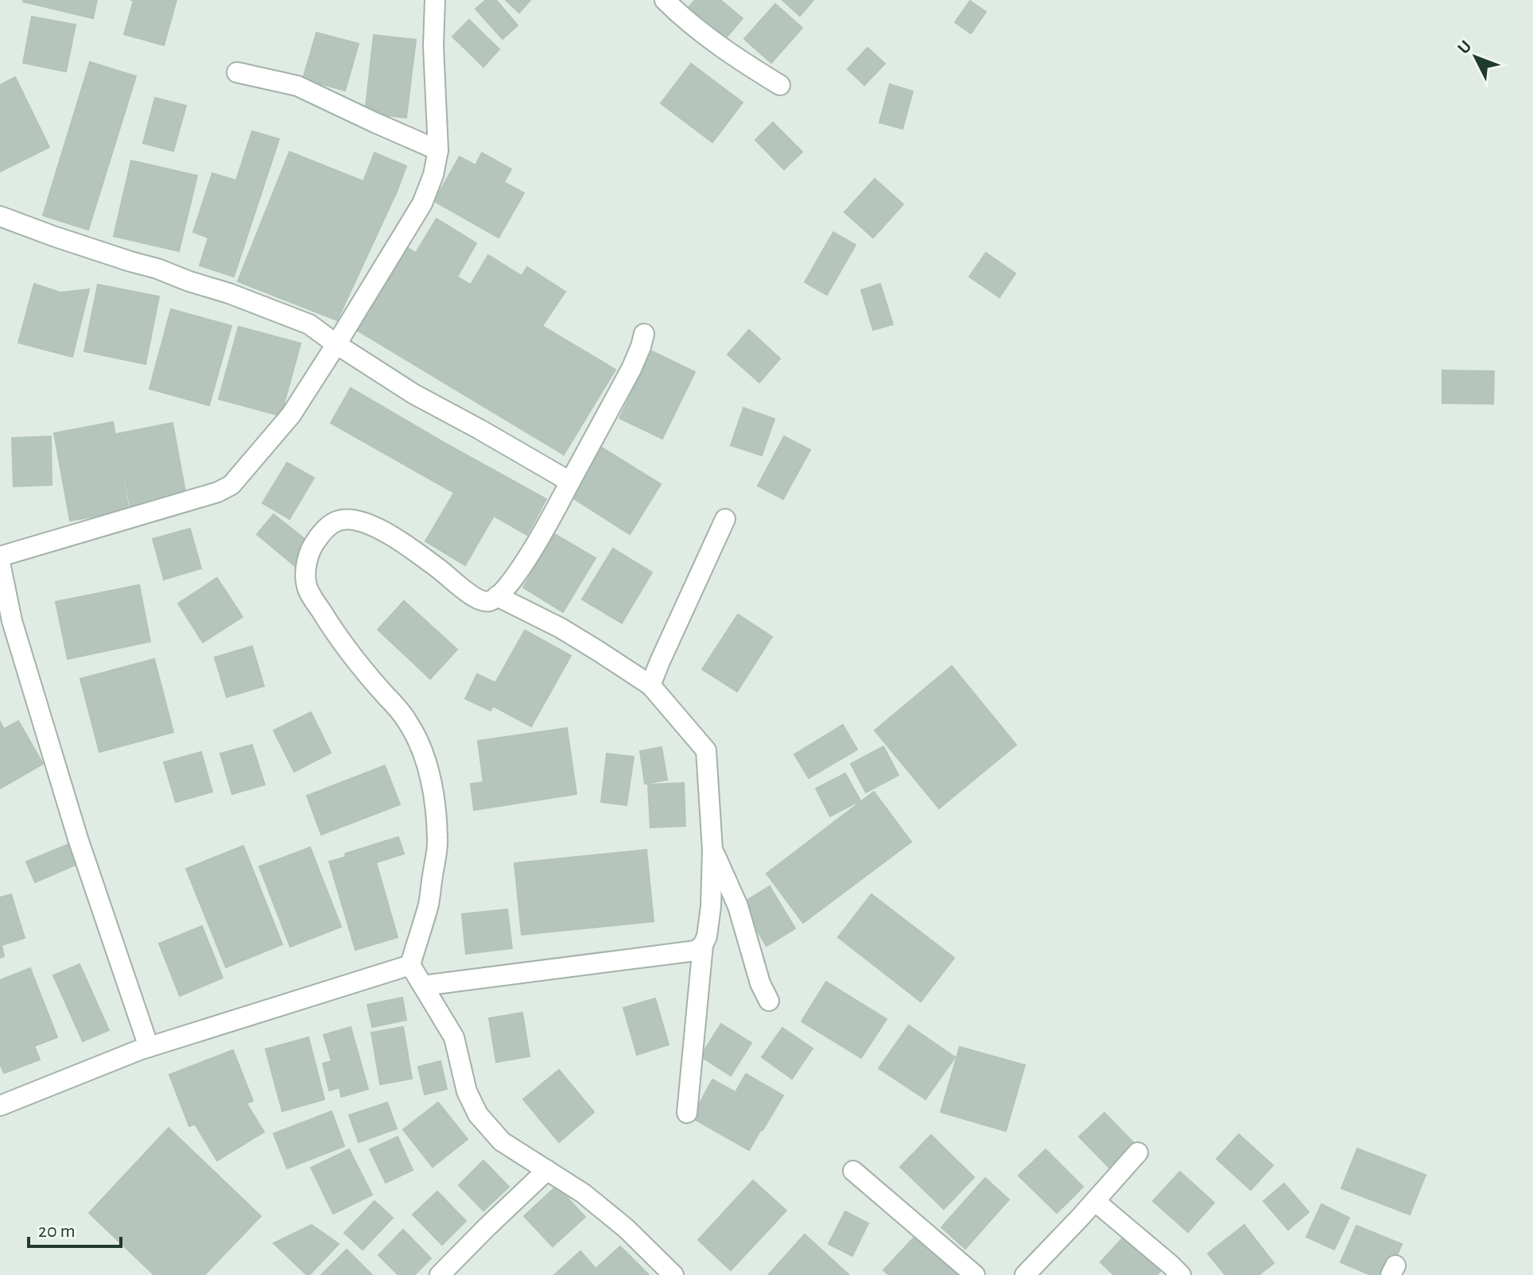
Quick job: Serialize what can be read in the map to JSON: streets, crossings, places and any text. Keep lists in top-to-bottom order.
{
  "scale_bar": "20 m",
  "north": "top left"
}
